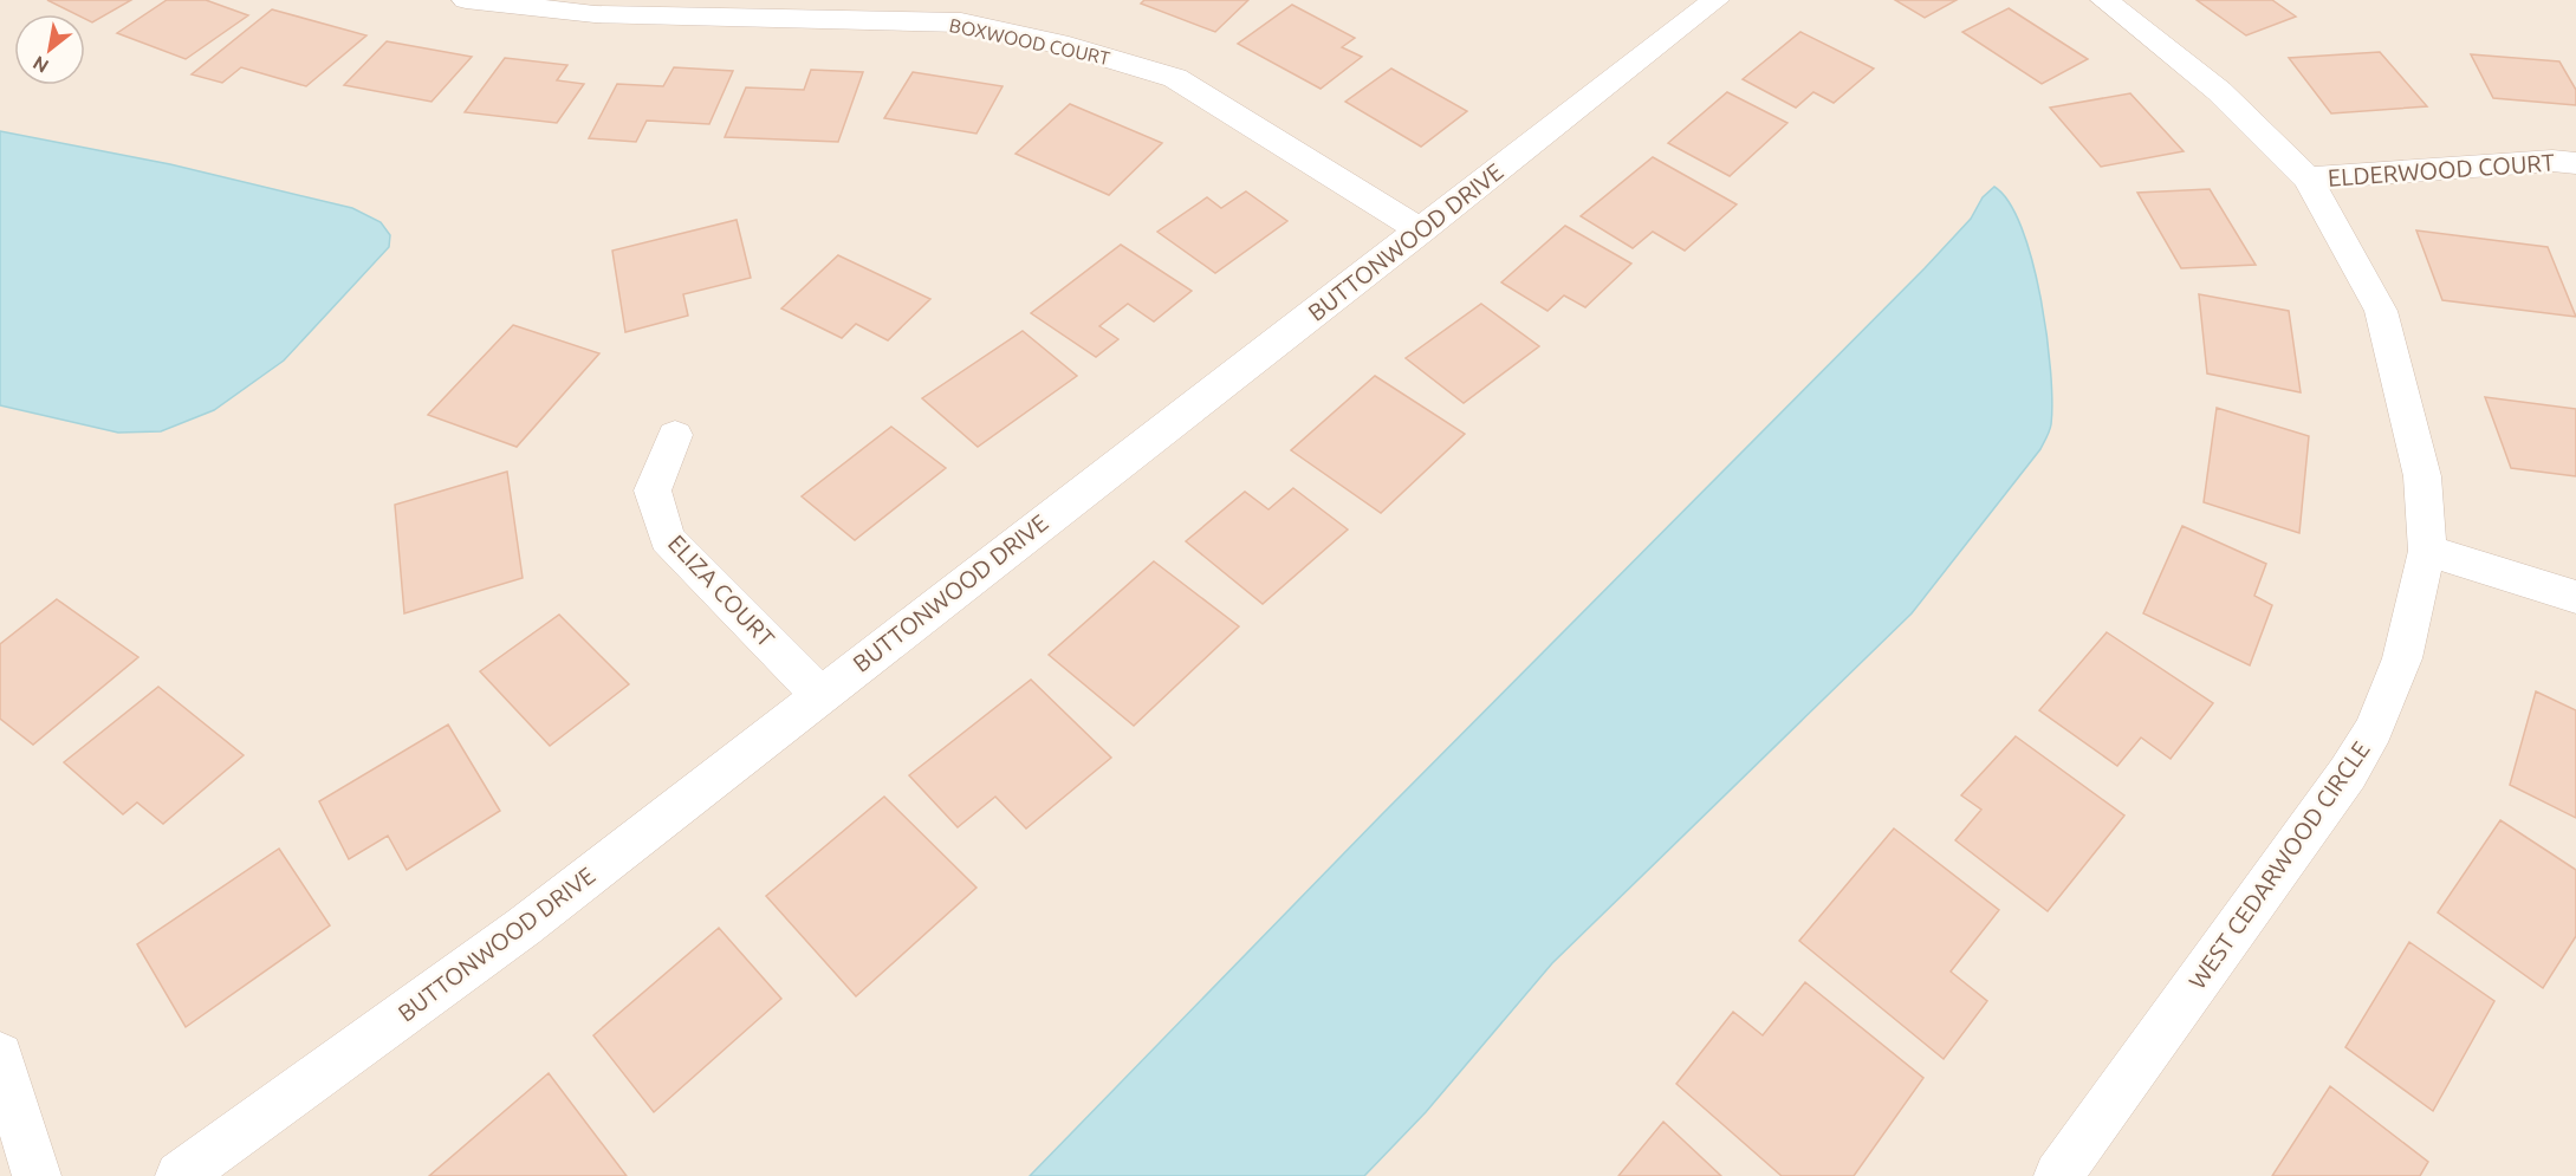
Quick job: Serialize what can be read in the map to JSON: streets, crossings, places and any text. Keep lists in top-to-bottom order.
{
  "streets": {
    "street": [
      "BOXWOOD COURT",
      "ELDERWOOD COURT",
      "BUTTONWOOD DRIVE",
      "ELIZA COURT",
      "WEST CEDARWOOD CIRCLE"
    ]
  },
  "crossings": [
    ["BOXWOOD COURT", "BUTTONWOOD DRIVE"],
    ["ELDERWOOD COURT", "WEST CEDARWOOD CIRCLE"],
    ["BUTTONWOOD DRIVE", "ELIZA COURT"]
  ],
  "north": "bottom left"
}
